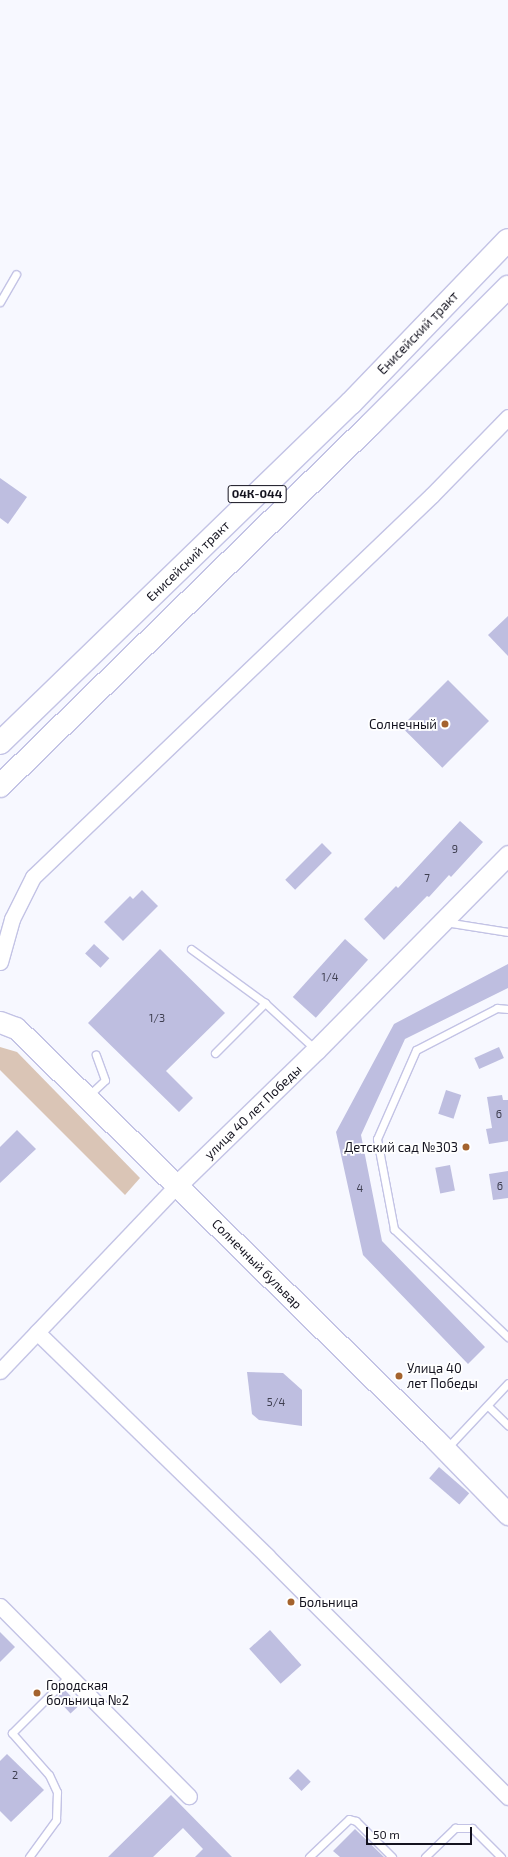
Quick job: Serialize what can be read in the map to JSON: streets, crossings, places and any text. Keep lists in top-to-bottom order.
{
  "streets": {
    "main road": ["Енисейский тракт", "04К-044", "Солнечный бульвар"],
    "street": ["улица 40 лет Победы"]
  },
  "crossings": [
    ["улица 40 лет Победы", "Солнечный бульвар"]
  ],
  "places": [
    "Солнечный",
    "Детский сад №303",
    "Улица 40 лет Победы",
    "Больница",
    "Городская больница №2"
  ],
  "house_numbers": [
    "9",
    "7",
    "1/4",
    "1/3",
    "6",
    "6",
    "4",
    "5/4",
    "2"
  ],
  "scale_bar": "50 m"
}
